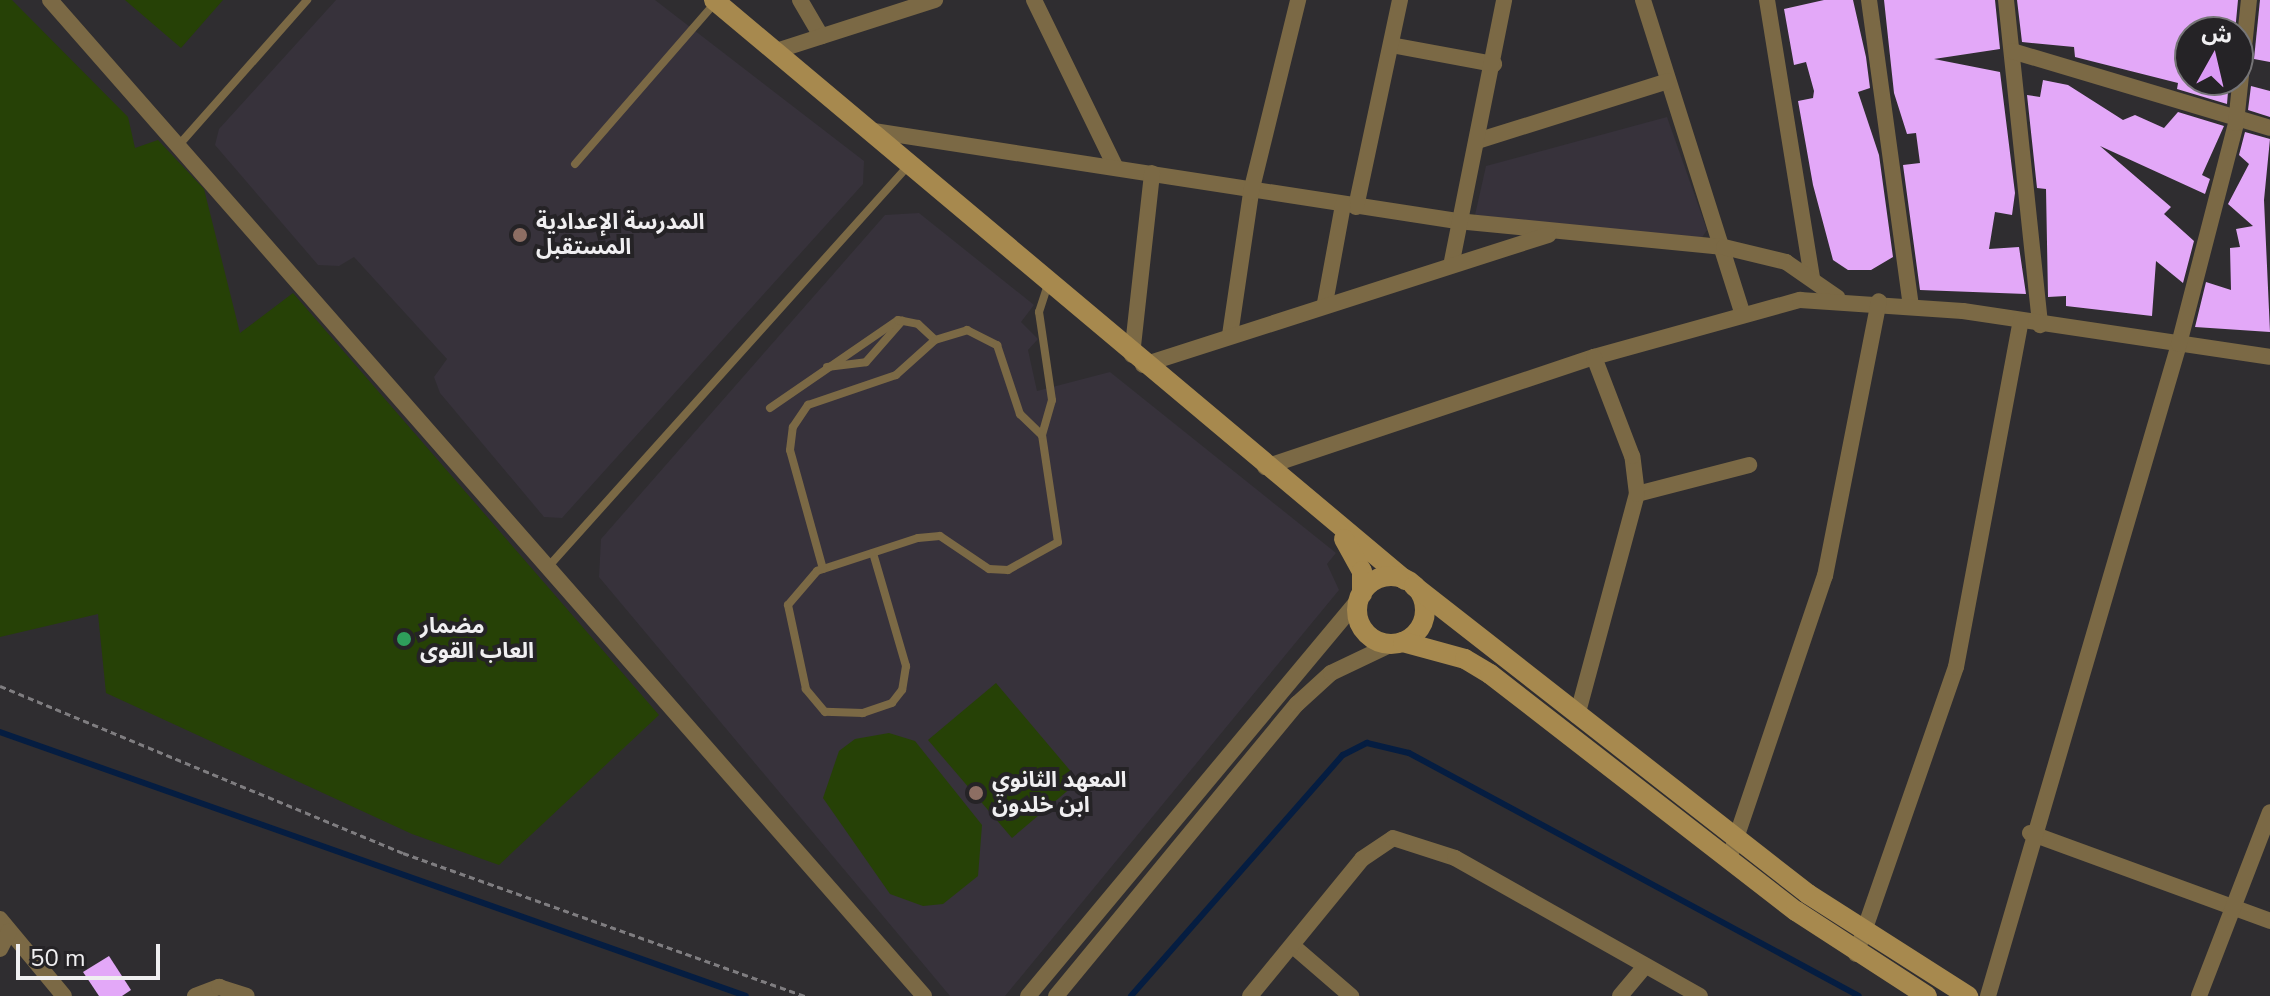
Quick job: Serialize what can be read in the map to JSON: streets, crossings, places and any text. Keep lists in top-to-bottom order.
{
  "places": ["المدرسة الإعدادية المستقبل", "مضمار العاب القوى", "المعهد الثانوي ابن خلدون"],
  "scale_bar": "50 m",
  "north": "top"
}
